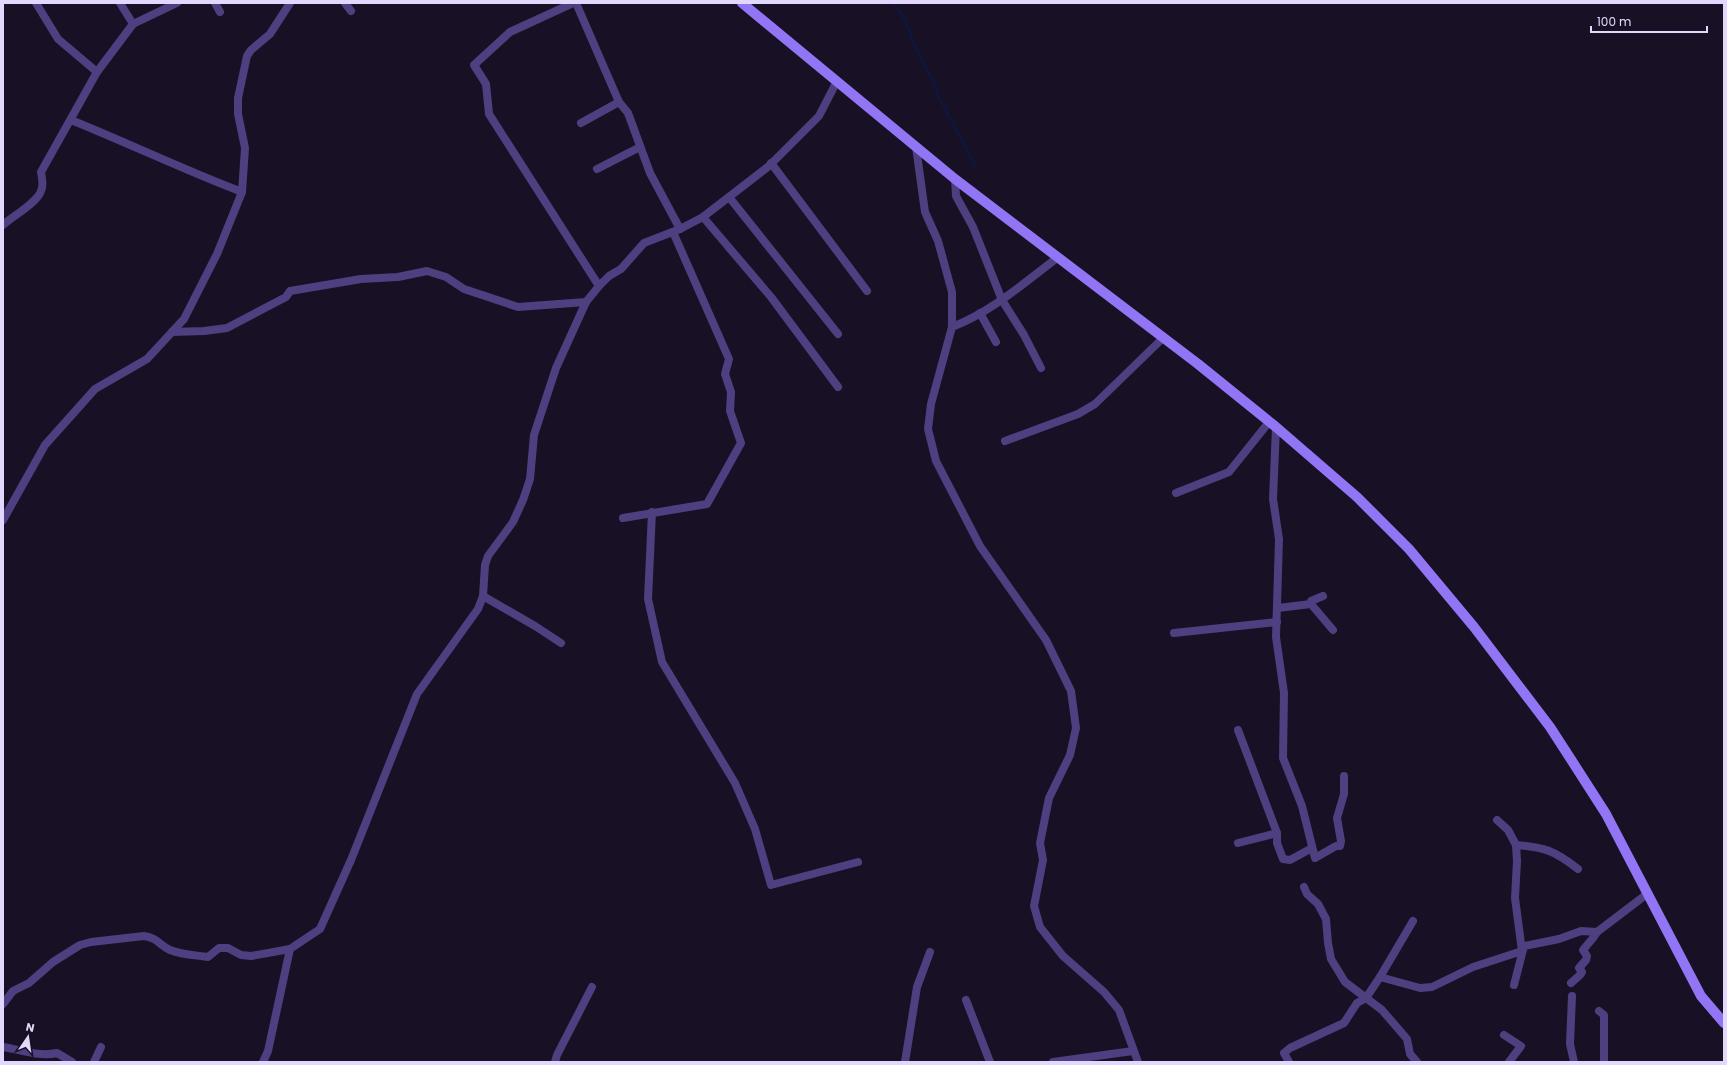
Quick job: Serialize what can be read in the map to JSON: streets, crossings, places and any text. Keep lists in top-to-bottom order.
{
  "scale_bar": "100 m",
  "north": "top"
}
